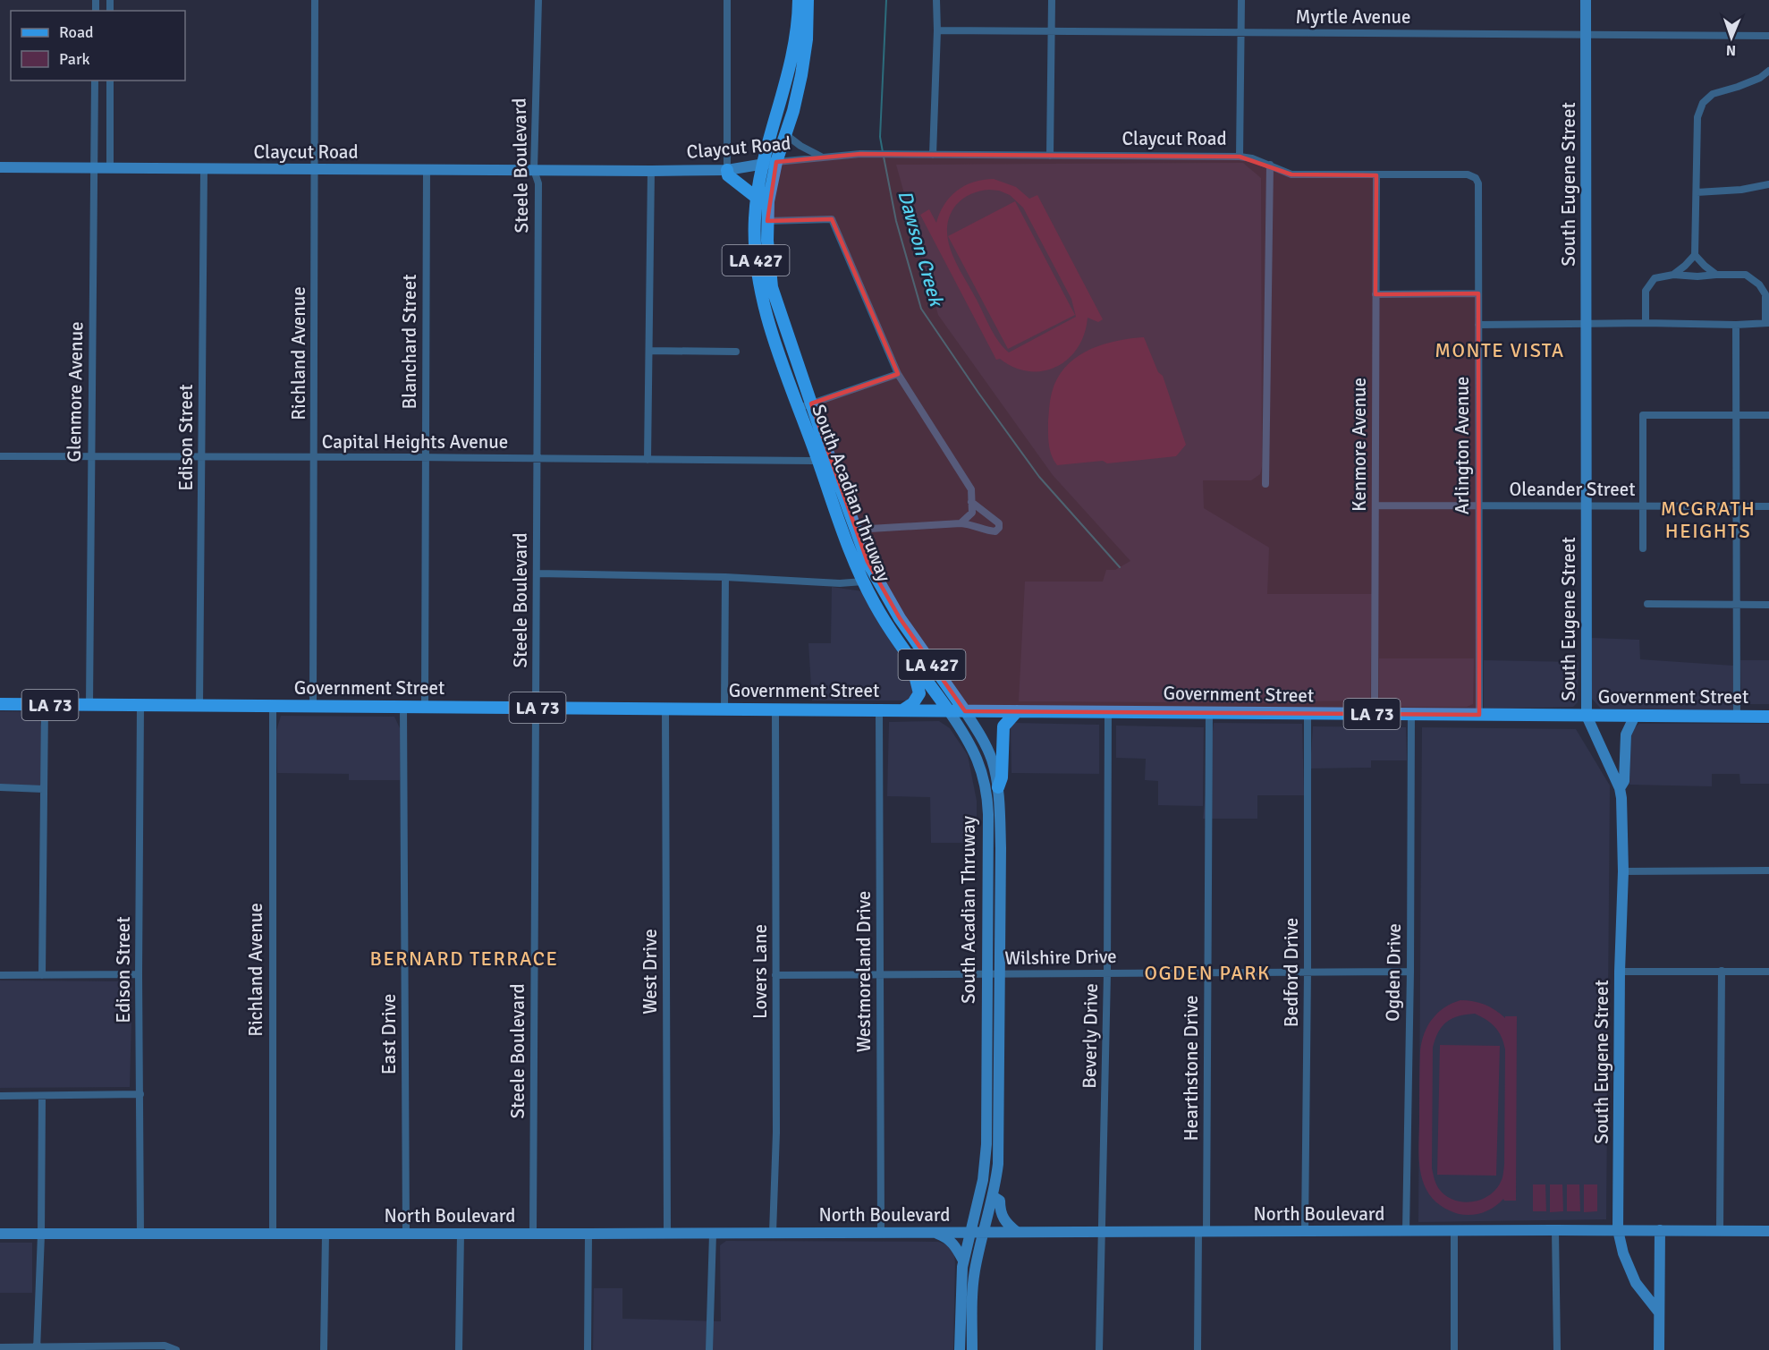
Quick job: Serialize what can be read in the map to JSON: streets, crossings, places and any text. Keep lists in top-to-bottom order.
{
  "streets": {
    "main road": [
      "LA 427",
      "South Acadian Thruway",
      "Government Street",
      "LA 73"
    ],
    "street": [
      "Myrtle Avenue",
      "Claycut Road",
      "Steele Boulevard",
      "South Eugene Street",
      "Blanchard Street",
      "Richland Avenue",
      "Glenmore Avenue",
      "Edison Street",
      "Capital Heights Avenue",
      "Kenmore Avenue",
      "Arlington Avenue",
      "Oleander Street",
      "Wilshire Drive",
      "West Drive",
      "Lovers Lane",
      "Westmoreland Drive",
      "Bedford Drive",
      "Ogden Drive",
      "East Drive",
      "Beverly Drive",
      "Hearthstone Drive",
      "North Boulevard"
    ]
  },
  "crossings": [
    ["Myrtle Avenue", "South Eugene Street"],
    ["Claycut Road", "Steele Boulevard"],
    ["Claycut Road", "Blanchard Street"],
    ["Claycut Road", "Richland Avenue"],
    ["Claycut Road", "Glenmore Avenue"],
    ["Claycut Road", "Edison Street"],
    ["Claycut Road", "Kenmore Avenue"],
    ["Claycut Road", "Arlington Avenue"],
    ["Claycut Road", "South Acadian Thruway"],
    ["Steele Boulevard", "Capital Heights Avenue"],
    ["Steele Boulevard", "Government Street"],
    ["Steele Boulevard", "North Boulevard"],
    ["South Eugene Street", "Oleander Street"],
    ["South Eugene Street", "Government Street"],
    ["South Eugene Street", "North Boulevard"],
    ["Blanchard Street", "Capital Heights Avenue"],
    ["Blanchard Street", "Government Street"],
    ["Richland Avenue", "Capital Heights Avenue"],
    ["Richland Avenue", "Government Street"],
    ["Richland Avenue", "North Boulevard"],
    ["Glenmore Avenue", "Capital Heights Avenue"],
    ["Glenmore Avenue", "Government Street"],
    ["Edison Street", "Capital Heights Avenue"],
    ["Edison Street", "Government Street"],
    ["Edison Street", "North Boulevard"],
    ["Capital Heights Avenue", "South Acadian Thruway"],
    ["Kenmore Avenue", "Oleander Street"],
    ["Kenmore Avenue", "Government Street"],
    ["Arlington Avenue", "Oleander Street"],
    ["Arlington Avenue", "Government Street"],
    ["South Acadian Thruway", "Government Street"],
    ["South Acadian Thruway", "Wilshire Drive"],
    ["South Acadian Thruway", "North Boulevard"],
    ["Government Street", "West Drive"],
    ["Government Street", "Lovers Lane"],
    ["Government Street", "Westmoreland Drive"],
    ["Government Street", "Bedford Drive"],
    ["Government Street", "Ogden Drive"],
    ["Government Street", "East Drive"],
    ["Government Street", "Beverly Drive"],
    ["Government Street", "Hearthstone Drive"],
    ["Wilshire Drive", "Lovers Lane"],
    ["Wilshire Drive", "Westmoreland Drive"],
    ["Wilshire Drive", "Bedford Drive"],
    ["Wilshire Drive", "Ogden Drive"],
    ["Wilshire Drive", "Beverly Drive"],
    ["Wilshire Drive", "Hearthstone Drive"],
    ["West Drive", "North Boulevard"],
    ["Lovers Lane", "North Boulevard"],
    ["Westmoreland Drive", "North Boulevard"],
    ["Bedford Drive", "North Boulevard"],
    ["Ogden Drive", "North Boulevard"],
    ["East Drive", "North Boulevard"],
    ["Beverly Drive", "North Boulevard"],
    ["Hearthstone Drive", "North Boulevard"]
  ],
  "districts": [
    "MONTE VISTA",
    "MCGRATH HEIGHTS",
    "BERNARD TERRACE",
    "OGDEN PARK"
  ],
  "water": ["Dawson Creek"],
  "legend": ["Road", "Park"],
  "north": "bottom"
}
